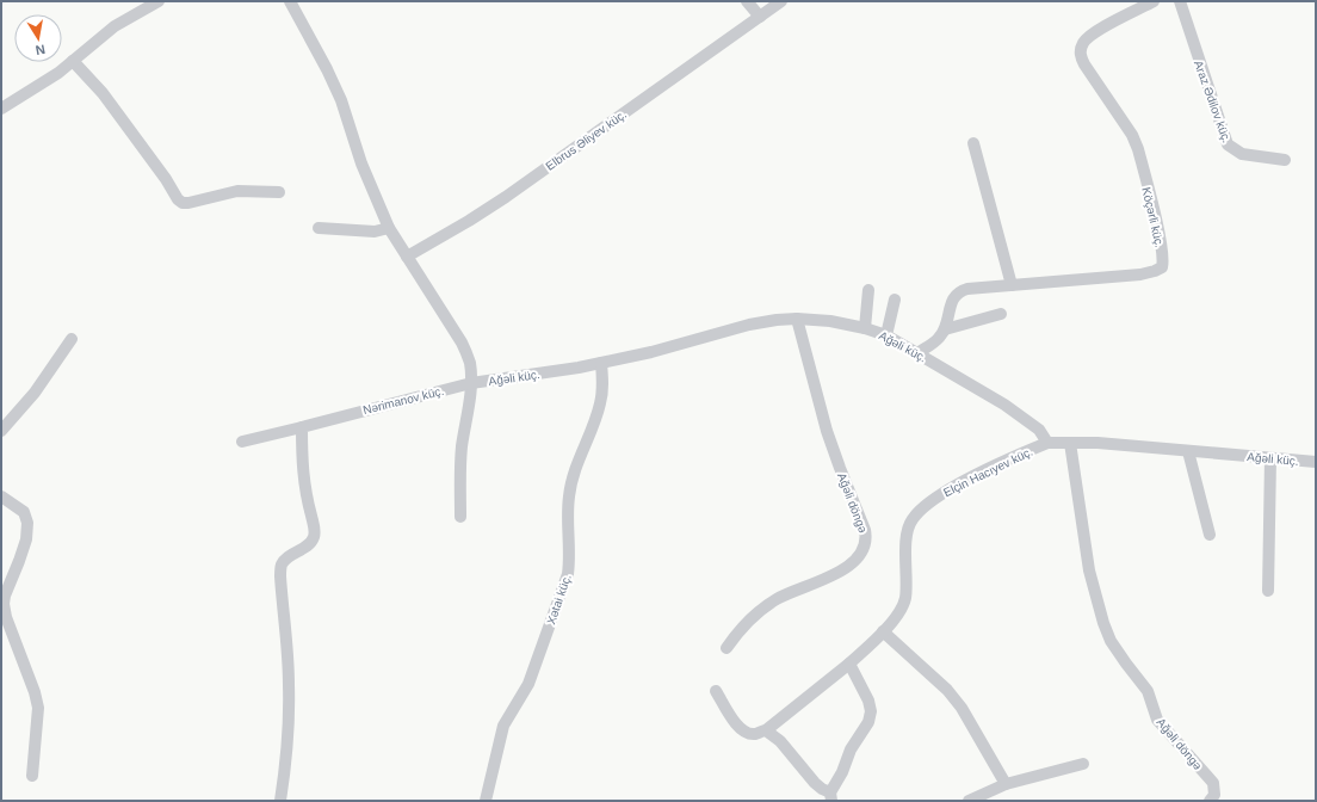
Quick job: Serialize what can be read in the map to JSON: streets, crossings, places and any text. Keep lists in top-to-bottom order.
{
  "streets": {
    "street": [
      "Araz Ədilov küç.",
      "Elbrus Əliyev küç.",
      "Köçərli küç.",
      "Ağəli küç.",
      "Nərimanov küç.",
      "Elçin Hacıyev küç.",
      "Ağəli döngə",
      "Xətai küç."
    ]
  },
  "crossings": [
    ["Ağəli küç.", "Nərimanov küç."],
    ["Ağəli küç.", "Elçin Hacıyev küç."],
    ["Ağəli küç.", "Ağəli döngə"],
    ["Ağəli küç.", "Xətai küç."]
  ],
  "north": "bottom"
}
